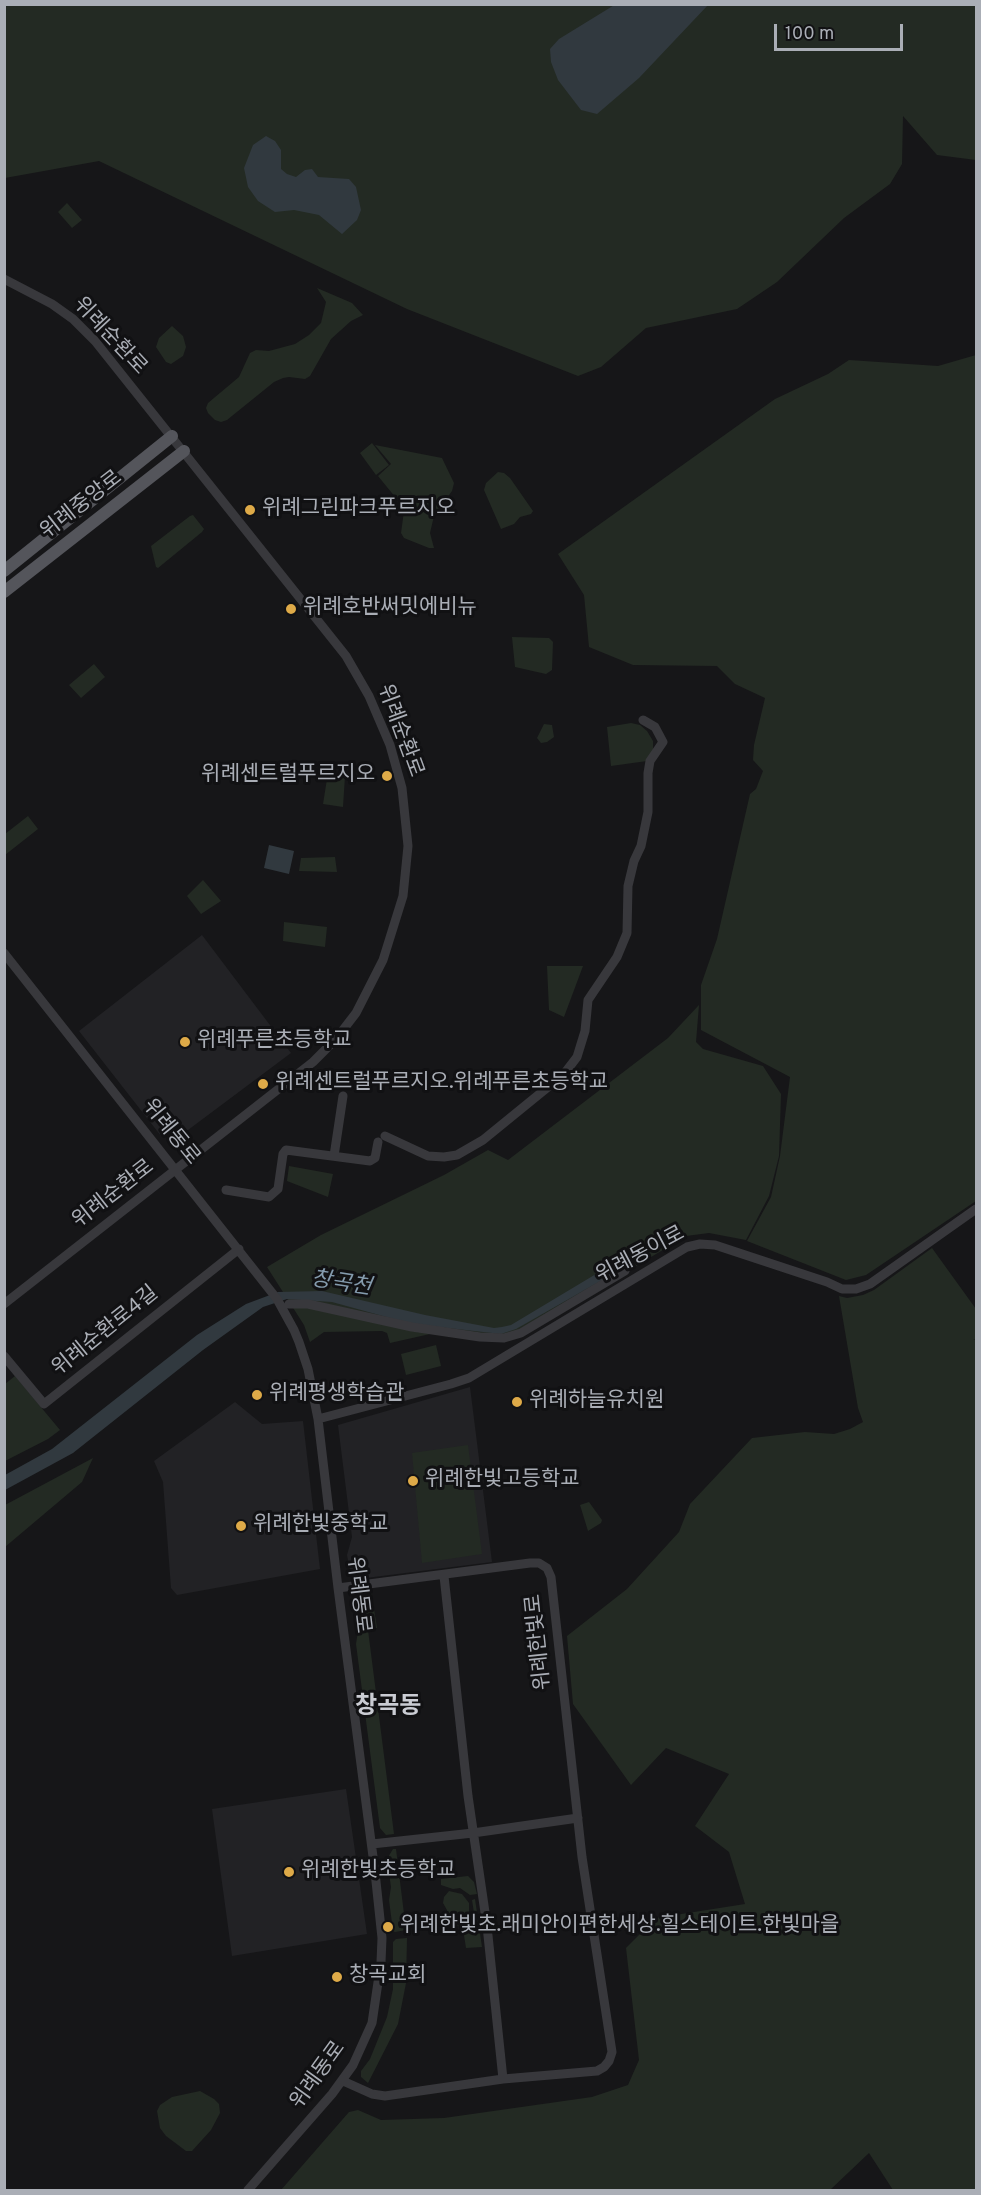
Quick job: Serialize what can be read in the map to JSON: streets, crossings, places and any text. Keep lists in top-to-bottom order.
{
  "streets": {
    "main road": ["위례중앙로"],
    "street": [
      "위례순환로",
      "위례동로",
      "위례동이로",
      "위례순환로4길",
      "위례한빛로"
    ]
  },
  "crossings": [
    ["위례순환로", "위례중앙로"],
    ["위례순환로", "위례동로"],
    ["위례동로", "위례동이로"],
    ["위례동로", "위례순환로4길"],
    ["위례동로", "위례한빛로"]
  ],
  "districts": ["창곡동"],
  "water": ["창곡천"],
  "places": [
    "위례그린파크푸르지오",
    "위례호반써밋에비뉴",
    "위례센트럴푸르지오",
    "위례푸른초등학교",
    "위례센트럴푸르지오.위례푸른초등학교",
    "위례평생학습관",
    "위례하늘유치원",
    "위례한빛고등학교",
    "위례한빛중학교",
    "위례한빛초등학교",
    "위례한빛초.래미안이편한세상.힐스테이트.한빛마을",
    "창곡교회"
  ],
  "scale_bar": "100 m"
}
